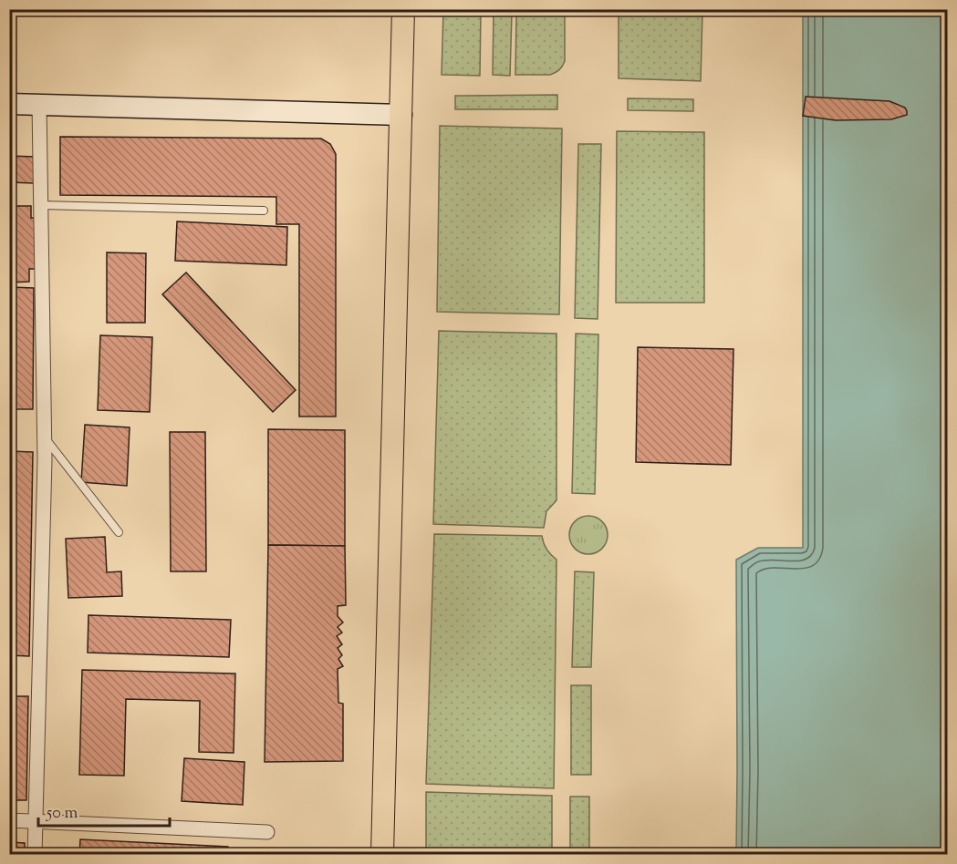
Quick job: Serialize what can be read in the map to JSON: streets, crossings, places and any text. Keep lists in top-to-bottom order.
{
  "scale_bar": "50 m"
}
